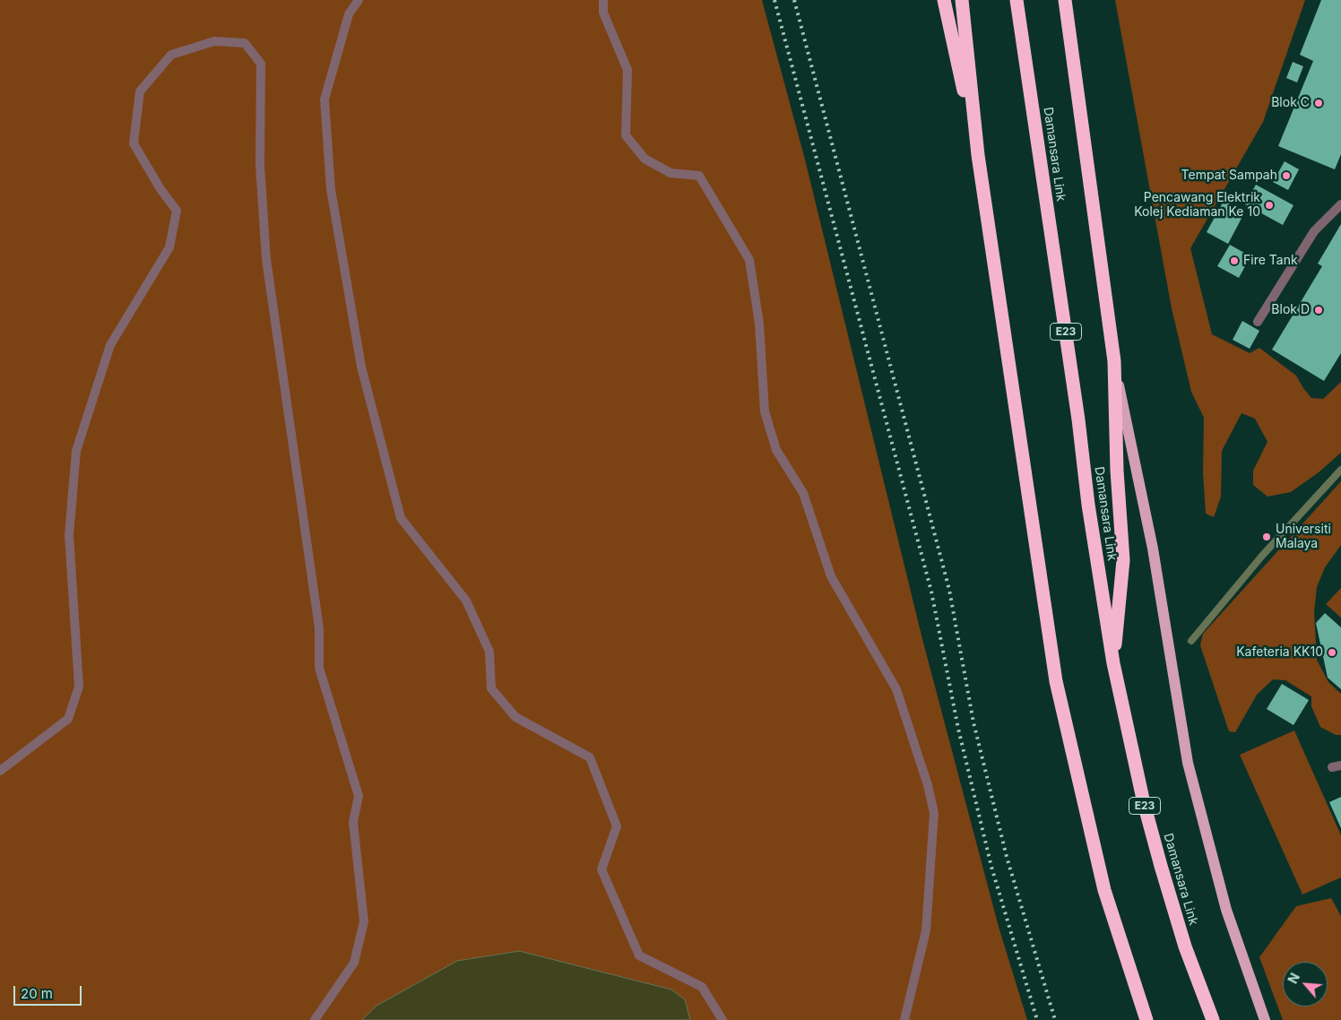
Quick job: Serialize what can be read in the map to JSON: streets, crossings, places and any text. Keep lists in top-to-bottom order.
{
  "streets": {
    "highway": ["Damansara Link", "E23"]
  },
  "places": [
    "Blok C",
    "Tempat Sampah",
    "Pencawang Elektrik Kolej Kediaman Ke 10",
    "Fire Tank",
    "Blok D",
    "Universiti Malaya",
    "Kafeteria KK10"
  ],
  "scale_bar": "20 m",
  "north": "top left"
}
